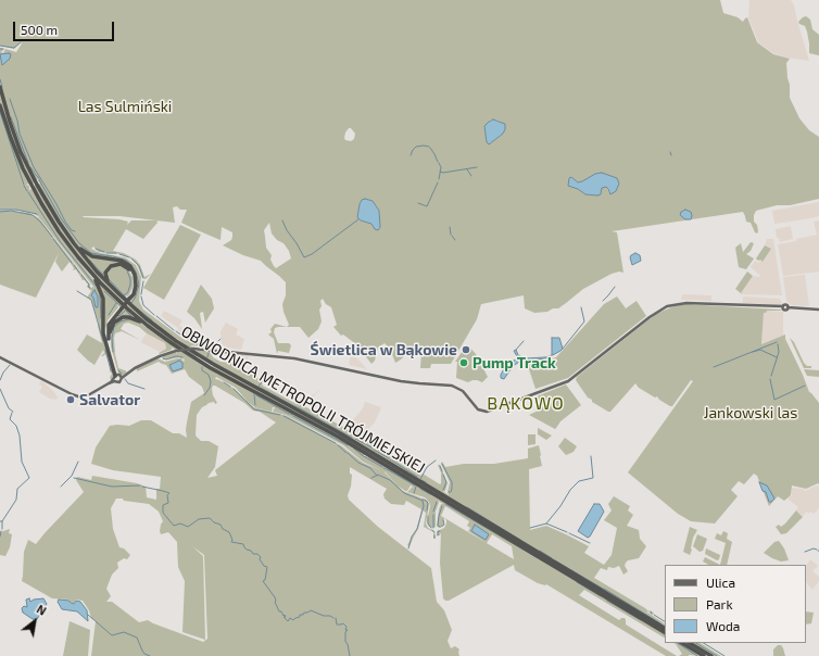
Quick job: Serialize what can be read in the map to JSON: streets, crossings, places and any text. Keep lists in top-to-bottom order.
{
  "streets": {
    "highway": ["OBWODNICA METROPOLII TRÓJMIEJSKIEJ"]
  },
  "districts": ["BĄKOWO"],
  "parks": ["Las Sulmiński", "Jankowski las"],
  "places": ["Świetlica w Bąkowie", "Pump Track", "Salvator"],
  "legend": ["Ulica", "Park", "Woda"],
  "scale_bar": "500 m",
  "north": "top right"
}
